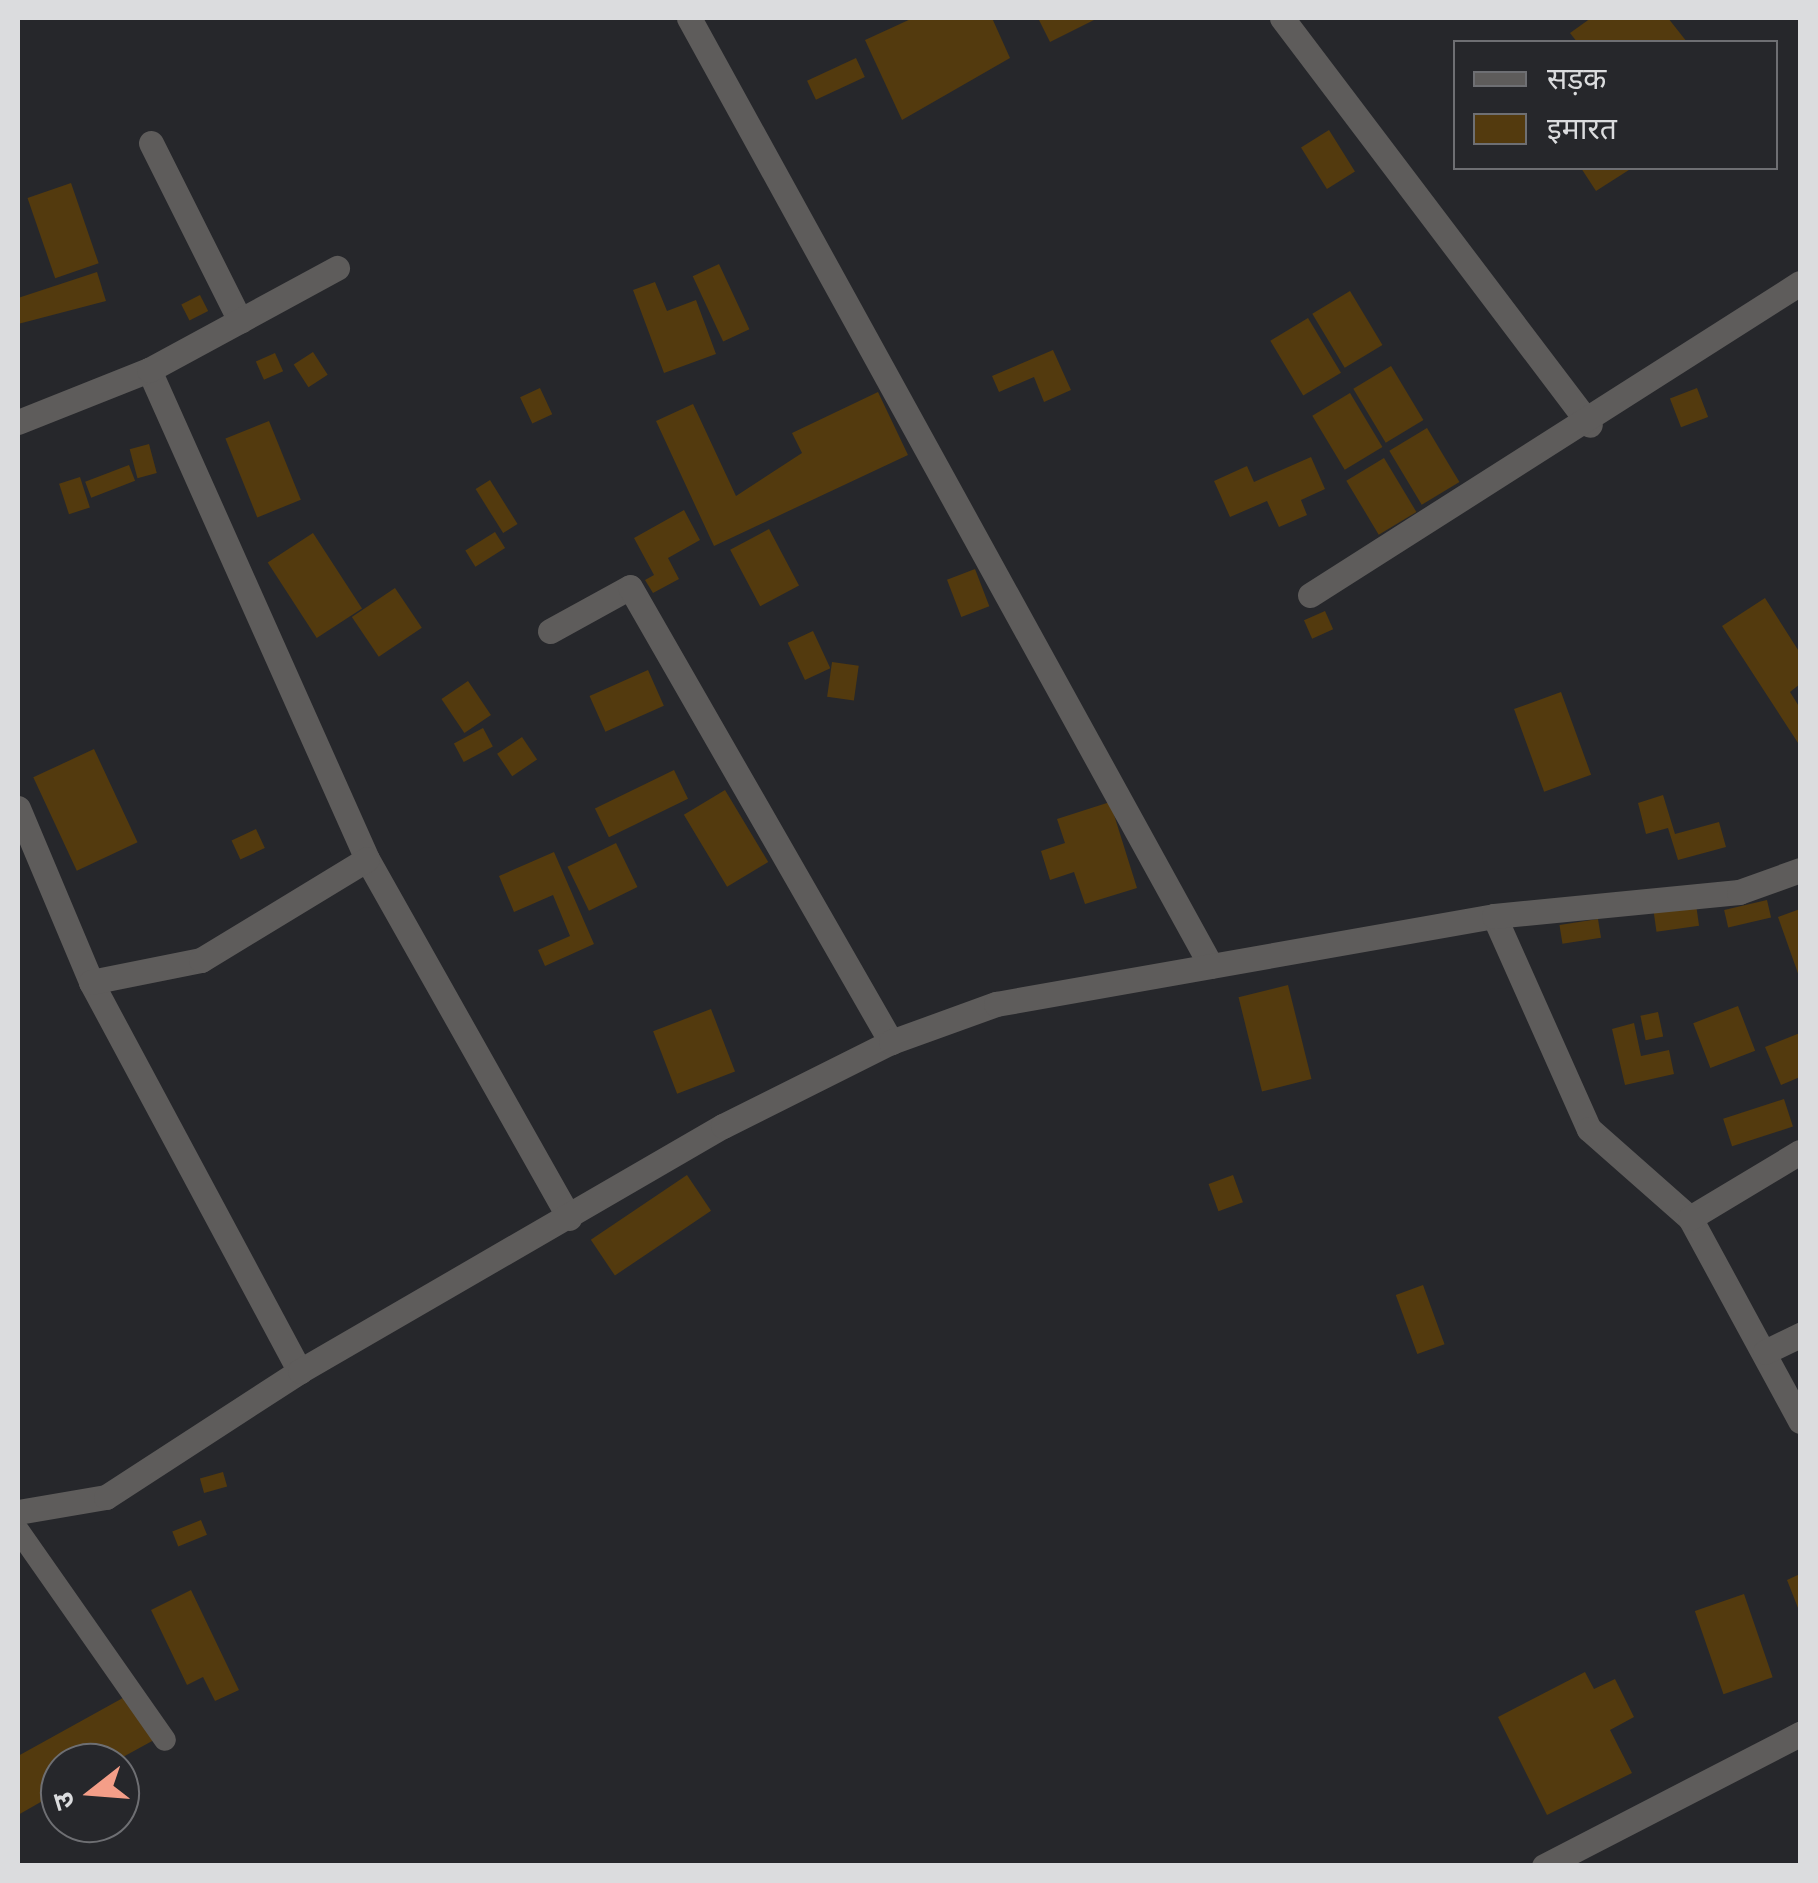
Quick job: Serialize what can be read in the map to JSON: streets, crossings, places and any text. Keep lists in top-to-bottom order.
{
  "legend": ["सड़क", "इमारत"],
  "north": "left"
}
